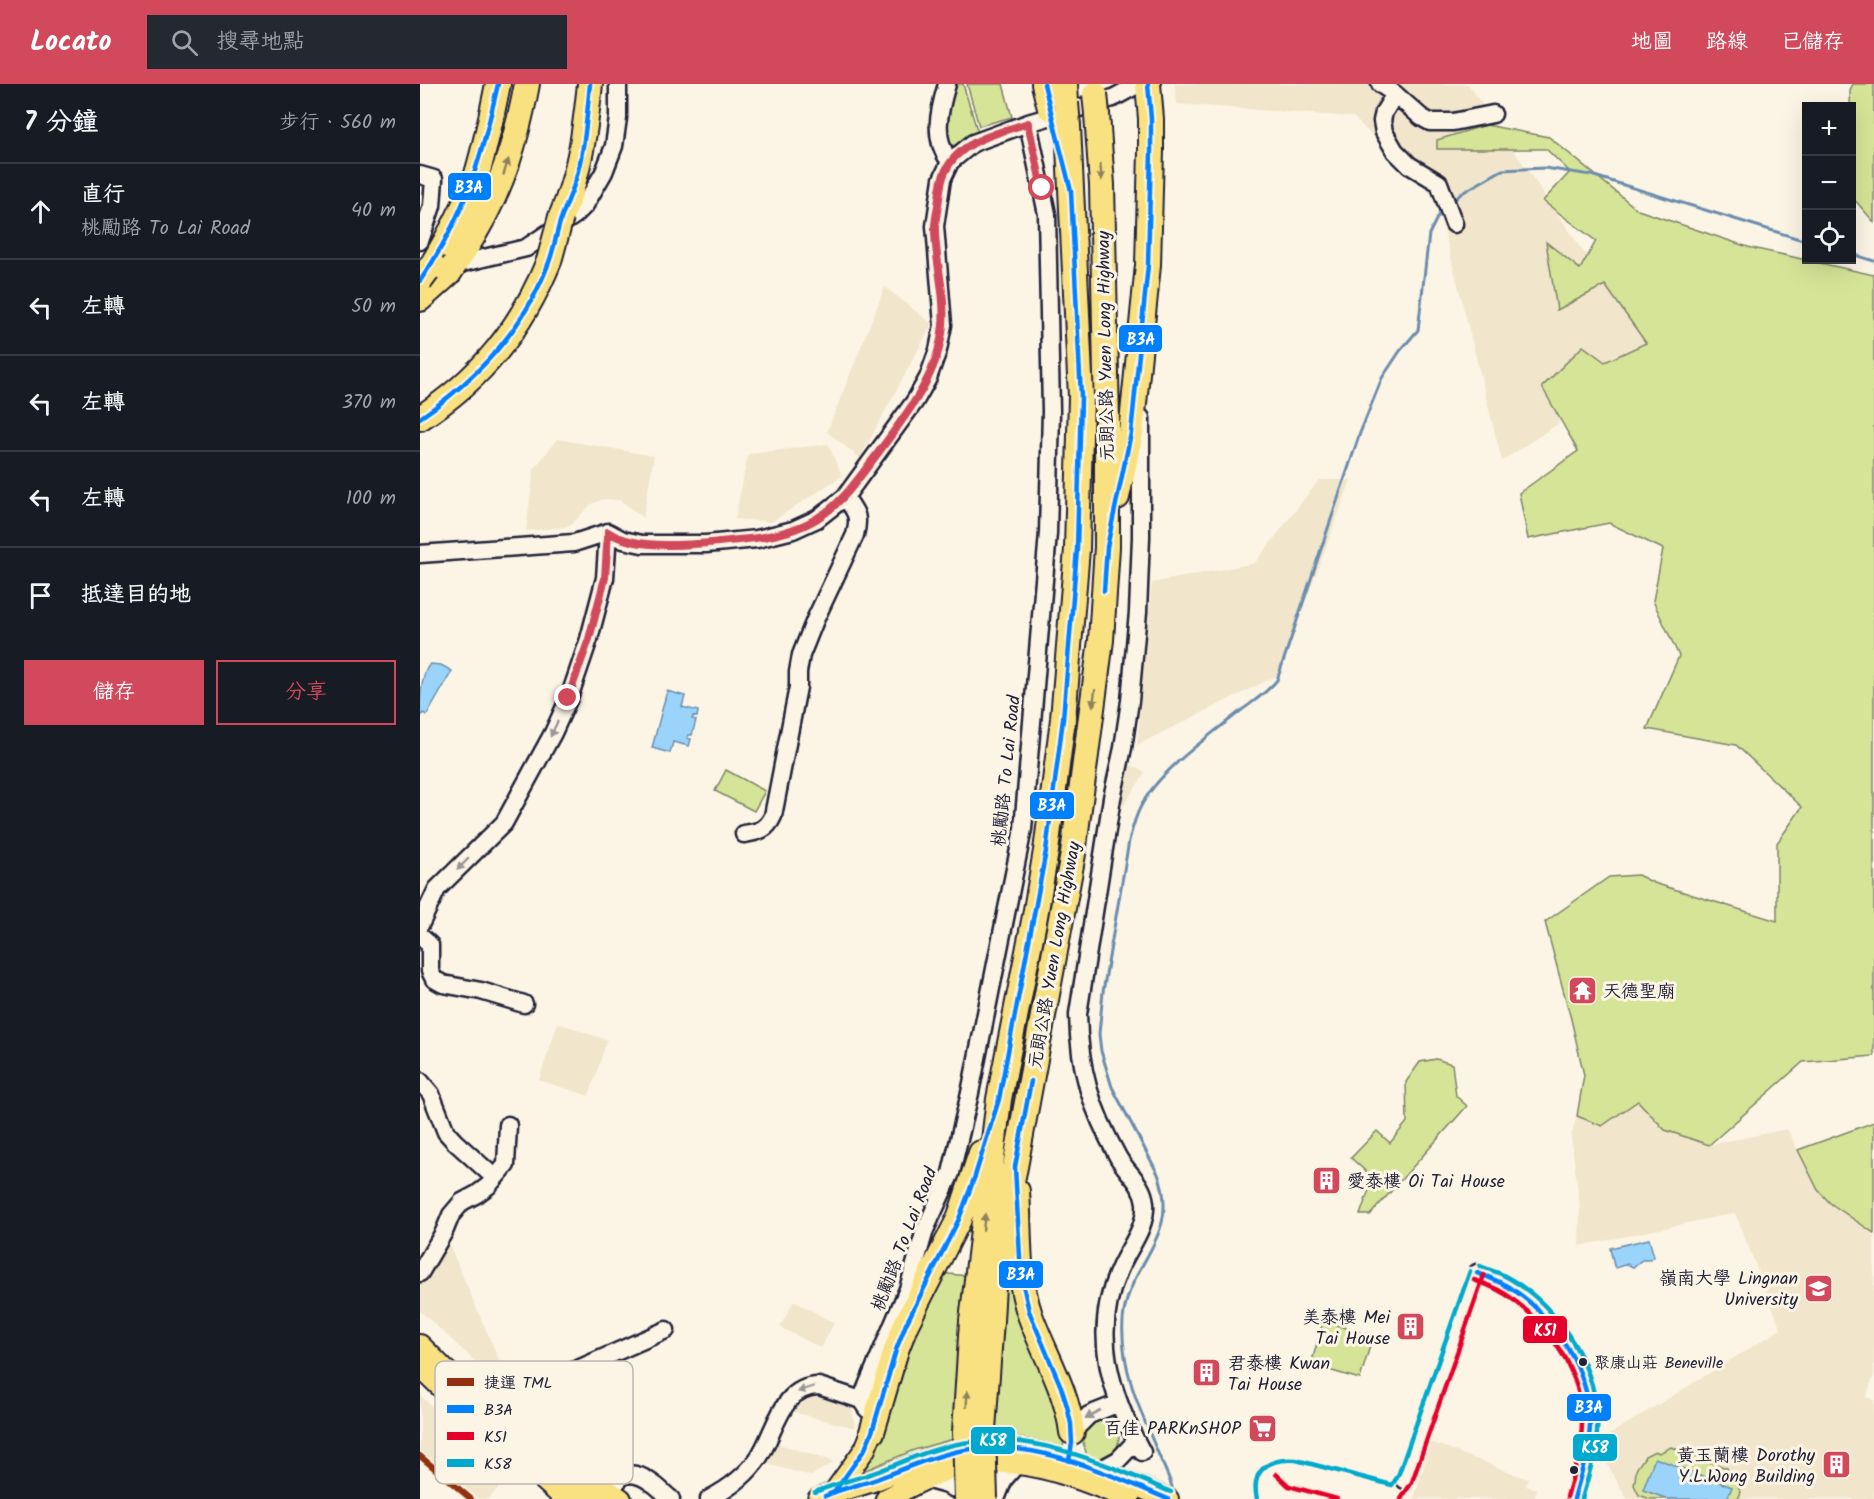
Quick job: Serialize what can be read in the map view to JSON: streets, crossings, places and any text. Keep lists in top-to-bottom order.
{
  "streets": {
    "highway": ["元朗公路 Yuen Long Highway"],
    "street": ["桃勵路 To Lai Road"]
  },
  "places": {
    "temple": ["天德聖廟"],
    "building": [
      "愛泰樓 Oi Tai House",
      "美泰樓 Mei Tai House",
      "君泰樓 Kwan Tai House",
      "黃玉蘭樓 Dorothy Y.L.Wong Building"
    ],
    "school or university": ["嶺南大學 Lingnan University"],
    "other": ["聚康山莊 Beneville"],
    "supermarket": ["百佳 PARKnSHOP"]
  },
  "lines": [
    "transit line B3A",
    "transit line K58",
    "transit line K51",
    "metro line TML"
  ],
  "legend": [
    "捷運 TML",
    "B3A",
    "K51",
    "K58"
  ],
  "page": {
    "header": "Locato",
    "search": "搜尋地點",
    "nav": ["地圖", "路線", "已儲存"],
    "heading": ["7 分鐘", "步行 · 560 m"],
    "map_buttons": ["+", "−"],
    "list": [
      ["直行", "桃勵路 To Lai Road", "40 m"],
      ["左轉", "50 m"],
      ["左轉", "370 m"],
      ["左轉", "100 m"],
      "抵達目的地"
    ],
    "buttons": ["儲存", "分享"]
  }
}
